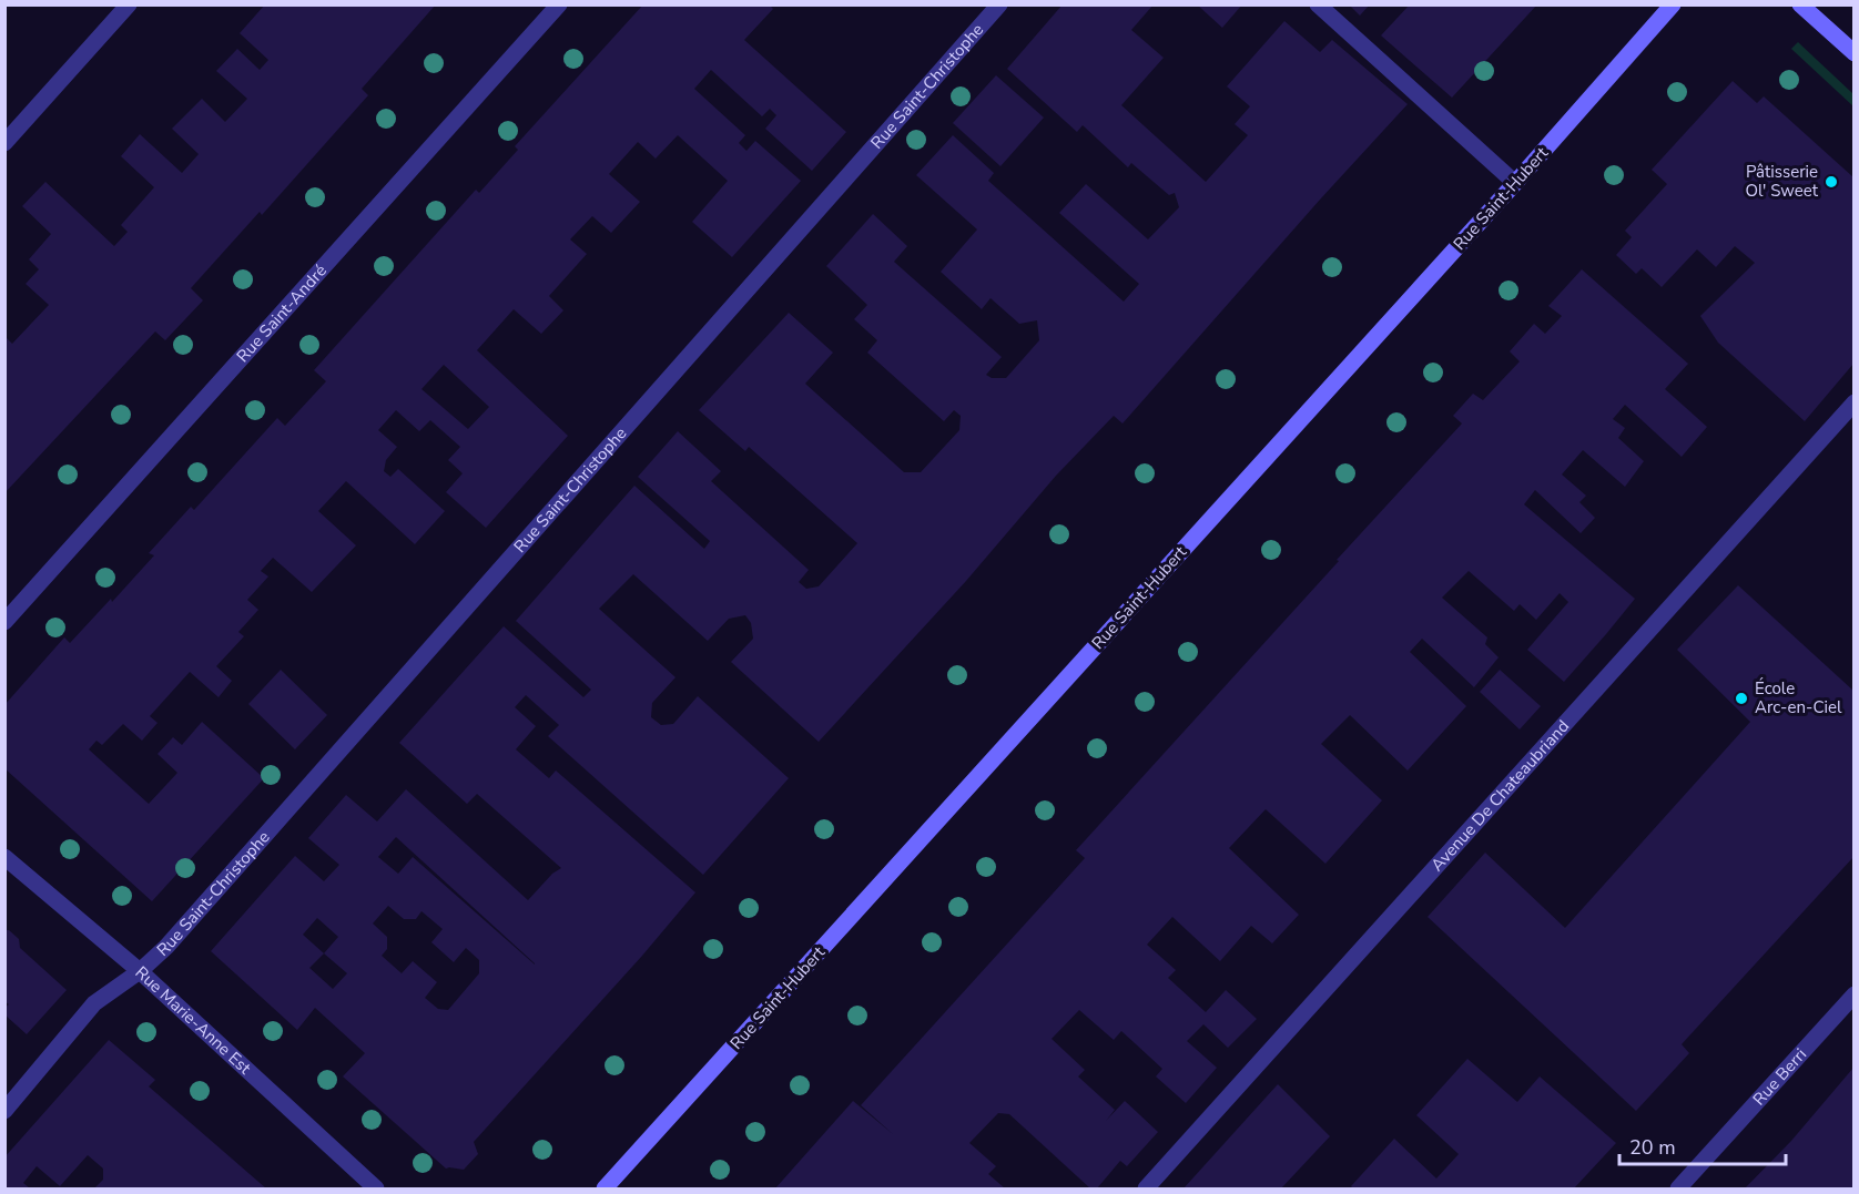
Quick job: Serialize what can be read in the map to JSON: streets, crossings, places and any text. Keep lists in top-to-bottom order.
{
  "streets": {
    "street": [
      "Rue Saint-Christophe",
      "Rue Saint-Hubert",
      "Rue Saint-André",
      "Avenue De Chateaubriand",
      "Rue Marie-Anne Est",
      "Rue Berri"
    ]
  },
  "crossings": [
    ["Rue Saint-Christophe", "Rue Marie-Anne Est"]
  ],
  "places": ["Pâtisserie Ol' Sweet", "École Arc-en-Ciel"],
  "scale_bar": "20 m"
}
